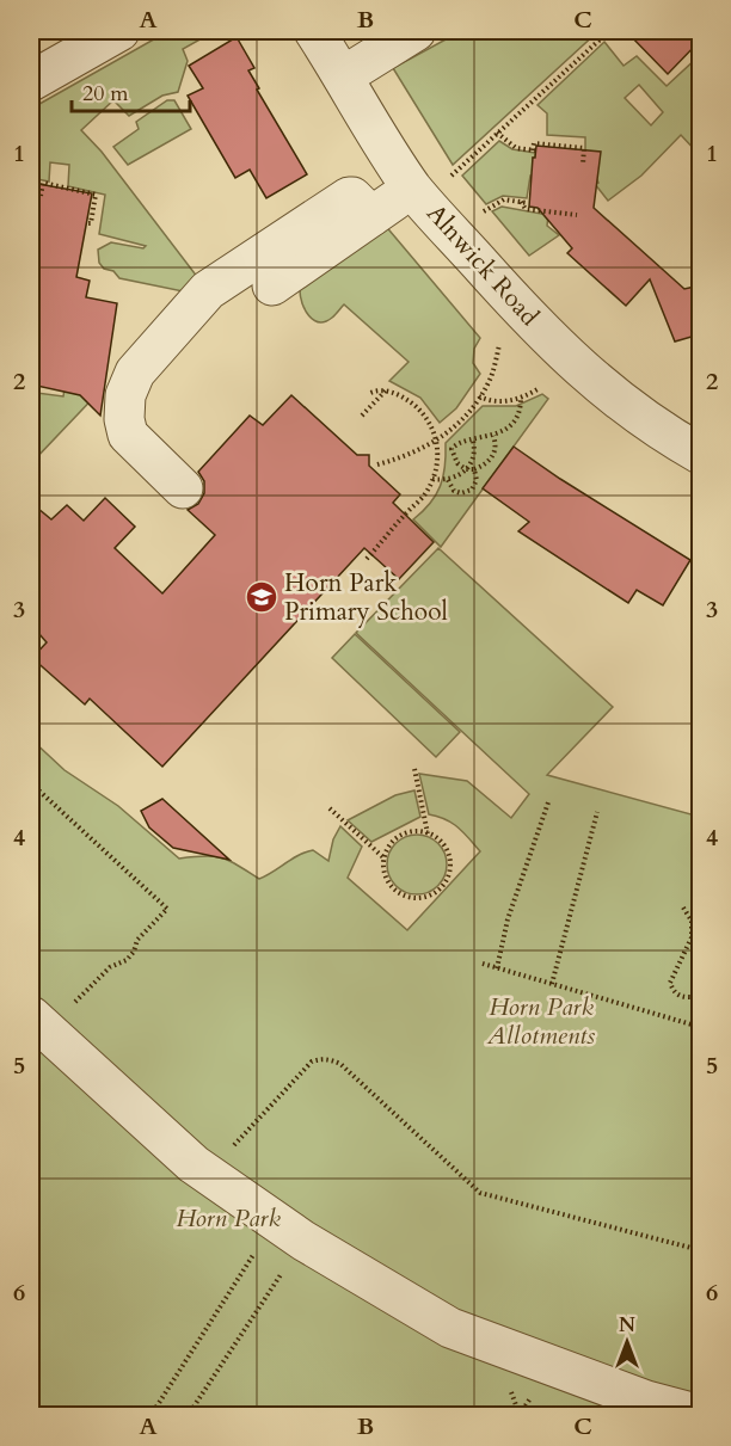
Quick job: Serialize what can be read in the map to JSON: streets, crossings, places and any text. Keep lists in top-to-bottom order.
{
  "streets": {
    "street": ["Alnwick Road"]
  },
  "parks": ["Horn Park Allotments", "Horn Park"],
  "places": {
    "school or university": ["Horn Park Primary School"]
  },
  "scale_bar": "20 m",
  "north": "top",
  "grid": {
    "columns": ["A", "B", "C"],
    "rows": [
      "1",
      "2",
      "3",
      "4",
      "5",
      "6"
    ]
  }
}
